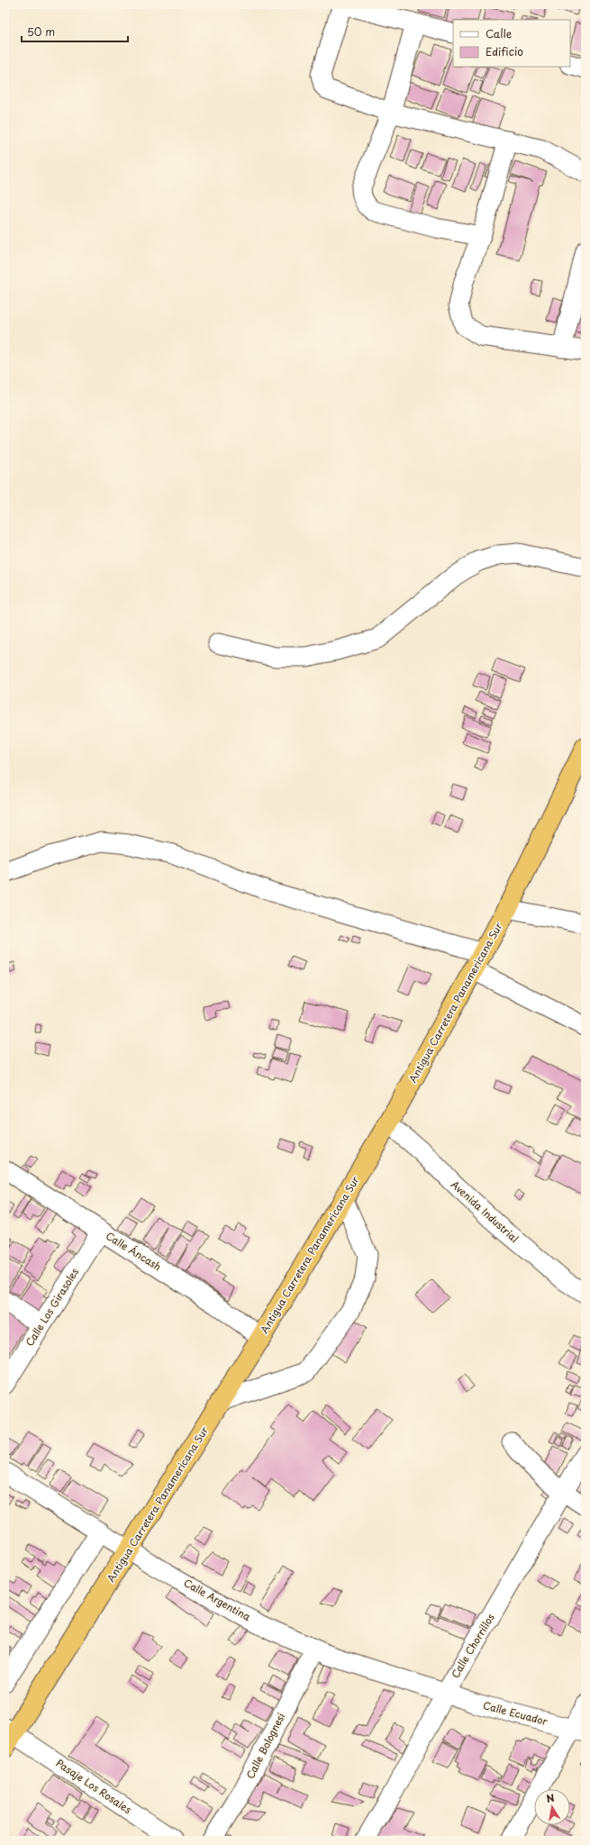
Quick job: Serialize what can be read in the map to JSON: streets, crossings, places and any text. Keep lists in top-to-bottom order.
{
  "streets": {
    "highway": ["Antigua Carretera Panamericana Sur"],
    "street": [
      "Avenida Industrial",
      "Calle Áncash",
      "Calle Los Girasoles",
      "Calle Argentina",
      "Calle Chorrillos",
      "Calle Ecuador",
      "Calle Bolognesi",
      "Pasaje Los Rosales"
    ]
  },
  "crossings": [
    ["Antigua Carretera Panamericana Sur", "Avenida Industrial"],
    ["Antigua Carretera Panamericana Sur", "Calle Áncash"],
    ["Antigua Carretera Panamericana Sur", "Calle Argentina"],
    ["Antigua Carretera Panamericana Sur", "Pasaje Los Rosales"],
    ["Calle Áncash", "Calle Los Girasoles"],
    ["Calle Argentina", "Calle Chorrillos"],
    ["Calle Argentina", "Calle Ecuador"],
    ["Calle Argentina", "Calle Bolognesi"],
    ["Calle Chorrillos", "Calle Ecuador"]
  ],
  "legend": ["Calle", "Edificio"],
  "scale_bar": "50 m",
  "north": "top"
}
